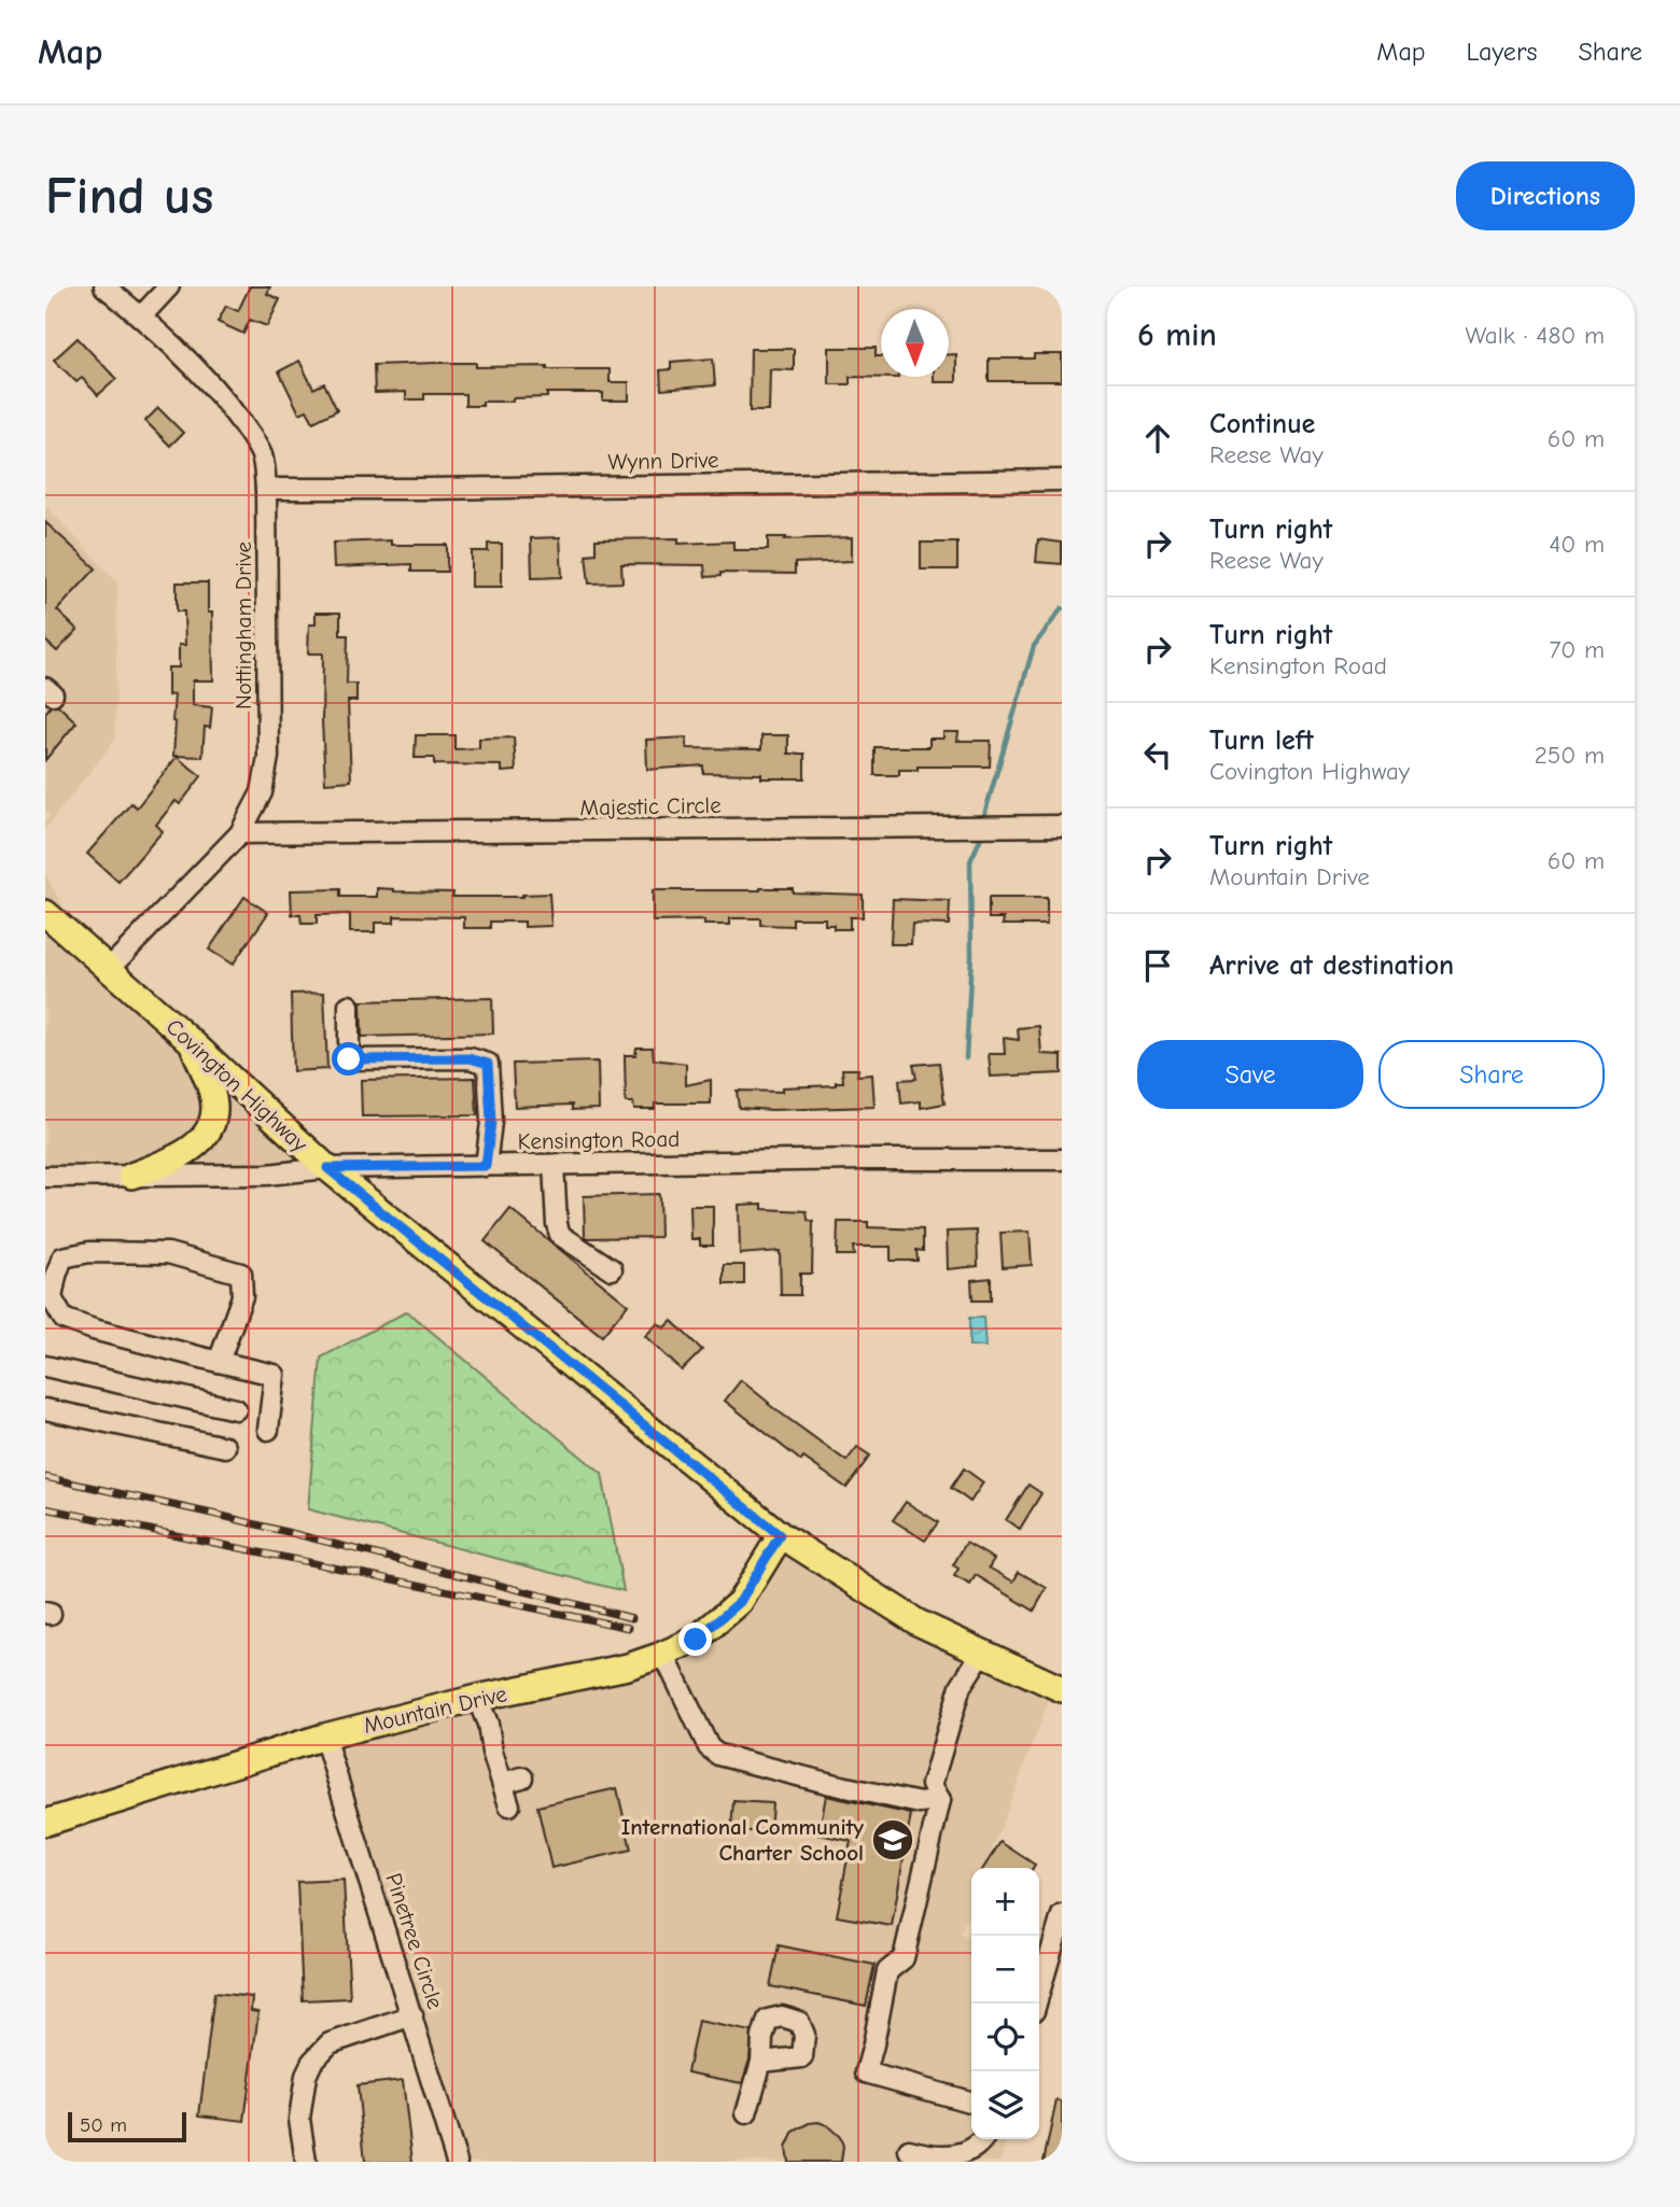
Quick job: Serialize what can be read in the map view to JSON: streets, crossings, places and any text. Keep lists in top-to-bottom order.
{
  "streets": {
    "main road": ["Covington Highway", "Mountain Drive"],
    "street": [
      "Wynn Drive",
      "Nottingham Drive",
      "Majestic Circle",
      "Kensington Road",
      "Pinetree Circle"
    ]
  },
  "crossings": [
    ["Wynn Drive", "Nottingham Drive"],
    ["Nottingham Drive", "Majestic Circle"],
    ["Nottingham Drive", "Covington Highway"],
    ["Covington Highway", "Kensington Road"],
    ["Covington Highway", "Mountain Drive"],
    ["Mountain Drive", "Pinetree Circle"]
  ],
  "places": {
    "school or university": ["International Community Charter School"]
  },
  "scale_bar": "50 m",
  "north": "bottom",
  "page": {
    "header": "Map",
    "nav": ["Map", "Layers", "Share"],
    "buttons": [
      "Directions",
      ["Save", "Share"]
    ],
    "title": "Find us",
    "heading": ["6 min", "Walk · 480 m"],
    "list": [
      ["Continue", "Reese Way", "60 m"],
      ["Turn right", "Reese Way", "40 m"],
      ["Turn right", "Kensington Road", "70 m"],
      ["Turn left", "Covington Highway", "250 m"],
      ["Turn right", "Mountain Drive", "60 m"],
      "Arrive at destination"
    ],
    "map_buttons": ["+", "−"],
    "scale": "50 m"
  }
}
